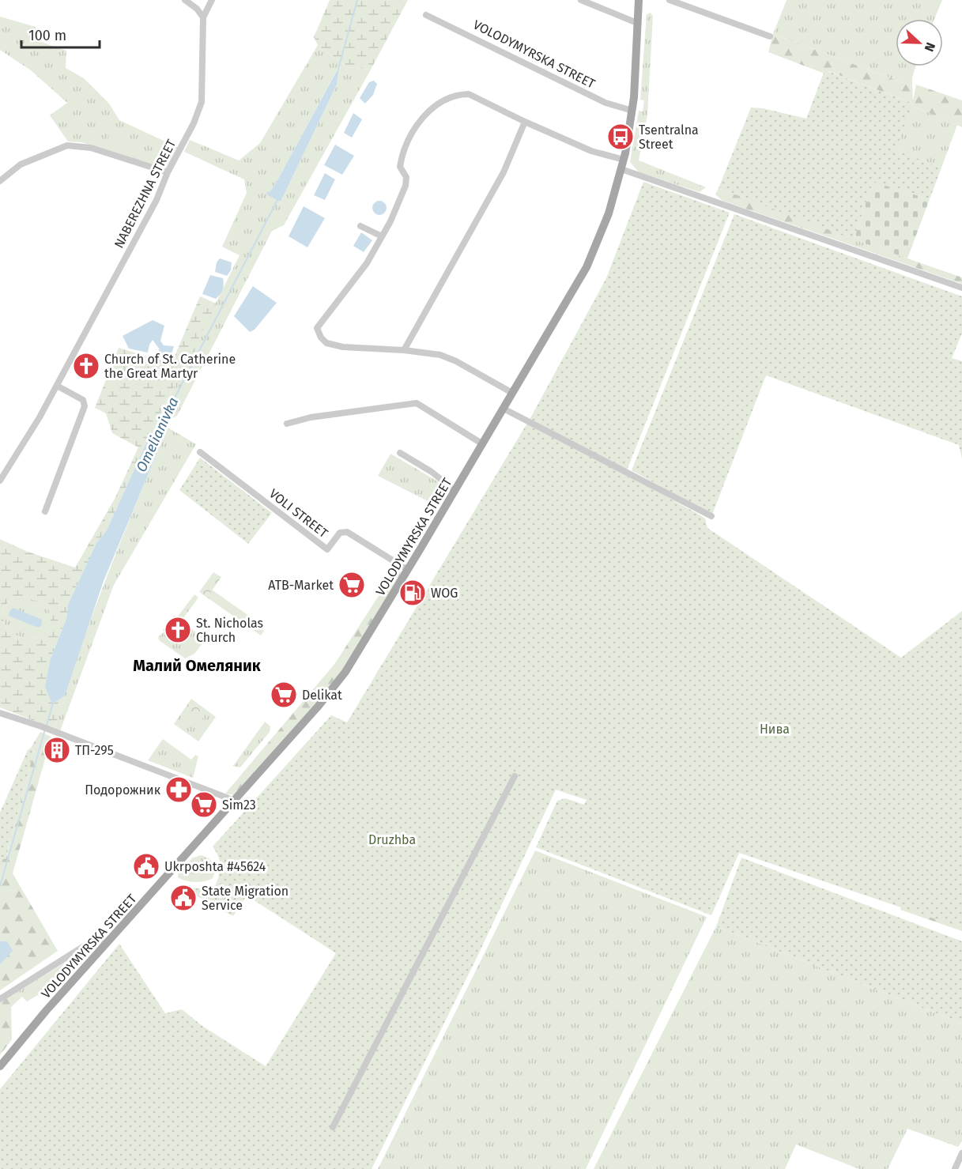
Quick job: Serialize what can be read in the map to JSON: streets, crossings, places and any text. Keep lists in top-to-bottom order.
{
  "streets": {
    "main road": ["VOLODYMYRSKA STREET"],
    "street": ["NABEREZHNA STREET", "VOLI STREET"]
  },
  "crossings": [
    ["VOLODYMYRSKA STREET", "VOLI STREET"]
  ],
  "districts": ["Малий Омеляник"],
  "water": ["Omelianivka"],
  "parks": ["Нива", "Druzhba"],
  "places": {
    "bus stop": ["Tsentralna Street"],
    "church": ["Church of St. Catherine the Great Martyr", "St. Nicholas Church"],
    "supermarket": ["ATB-Market", "Delikat", "Sim23"],
    "fuel station": ["WOG"],
    "building": ["ТП-295"],
    "pharmacy": ["Подорожник"],
    "public building": ["Ukrposhta #45624", "State Migration Service"]
  },
  "scale_bar": "100 m",
  "north": "right"
}
